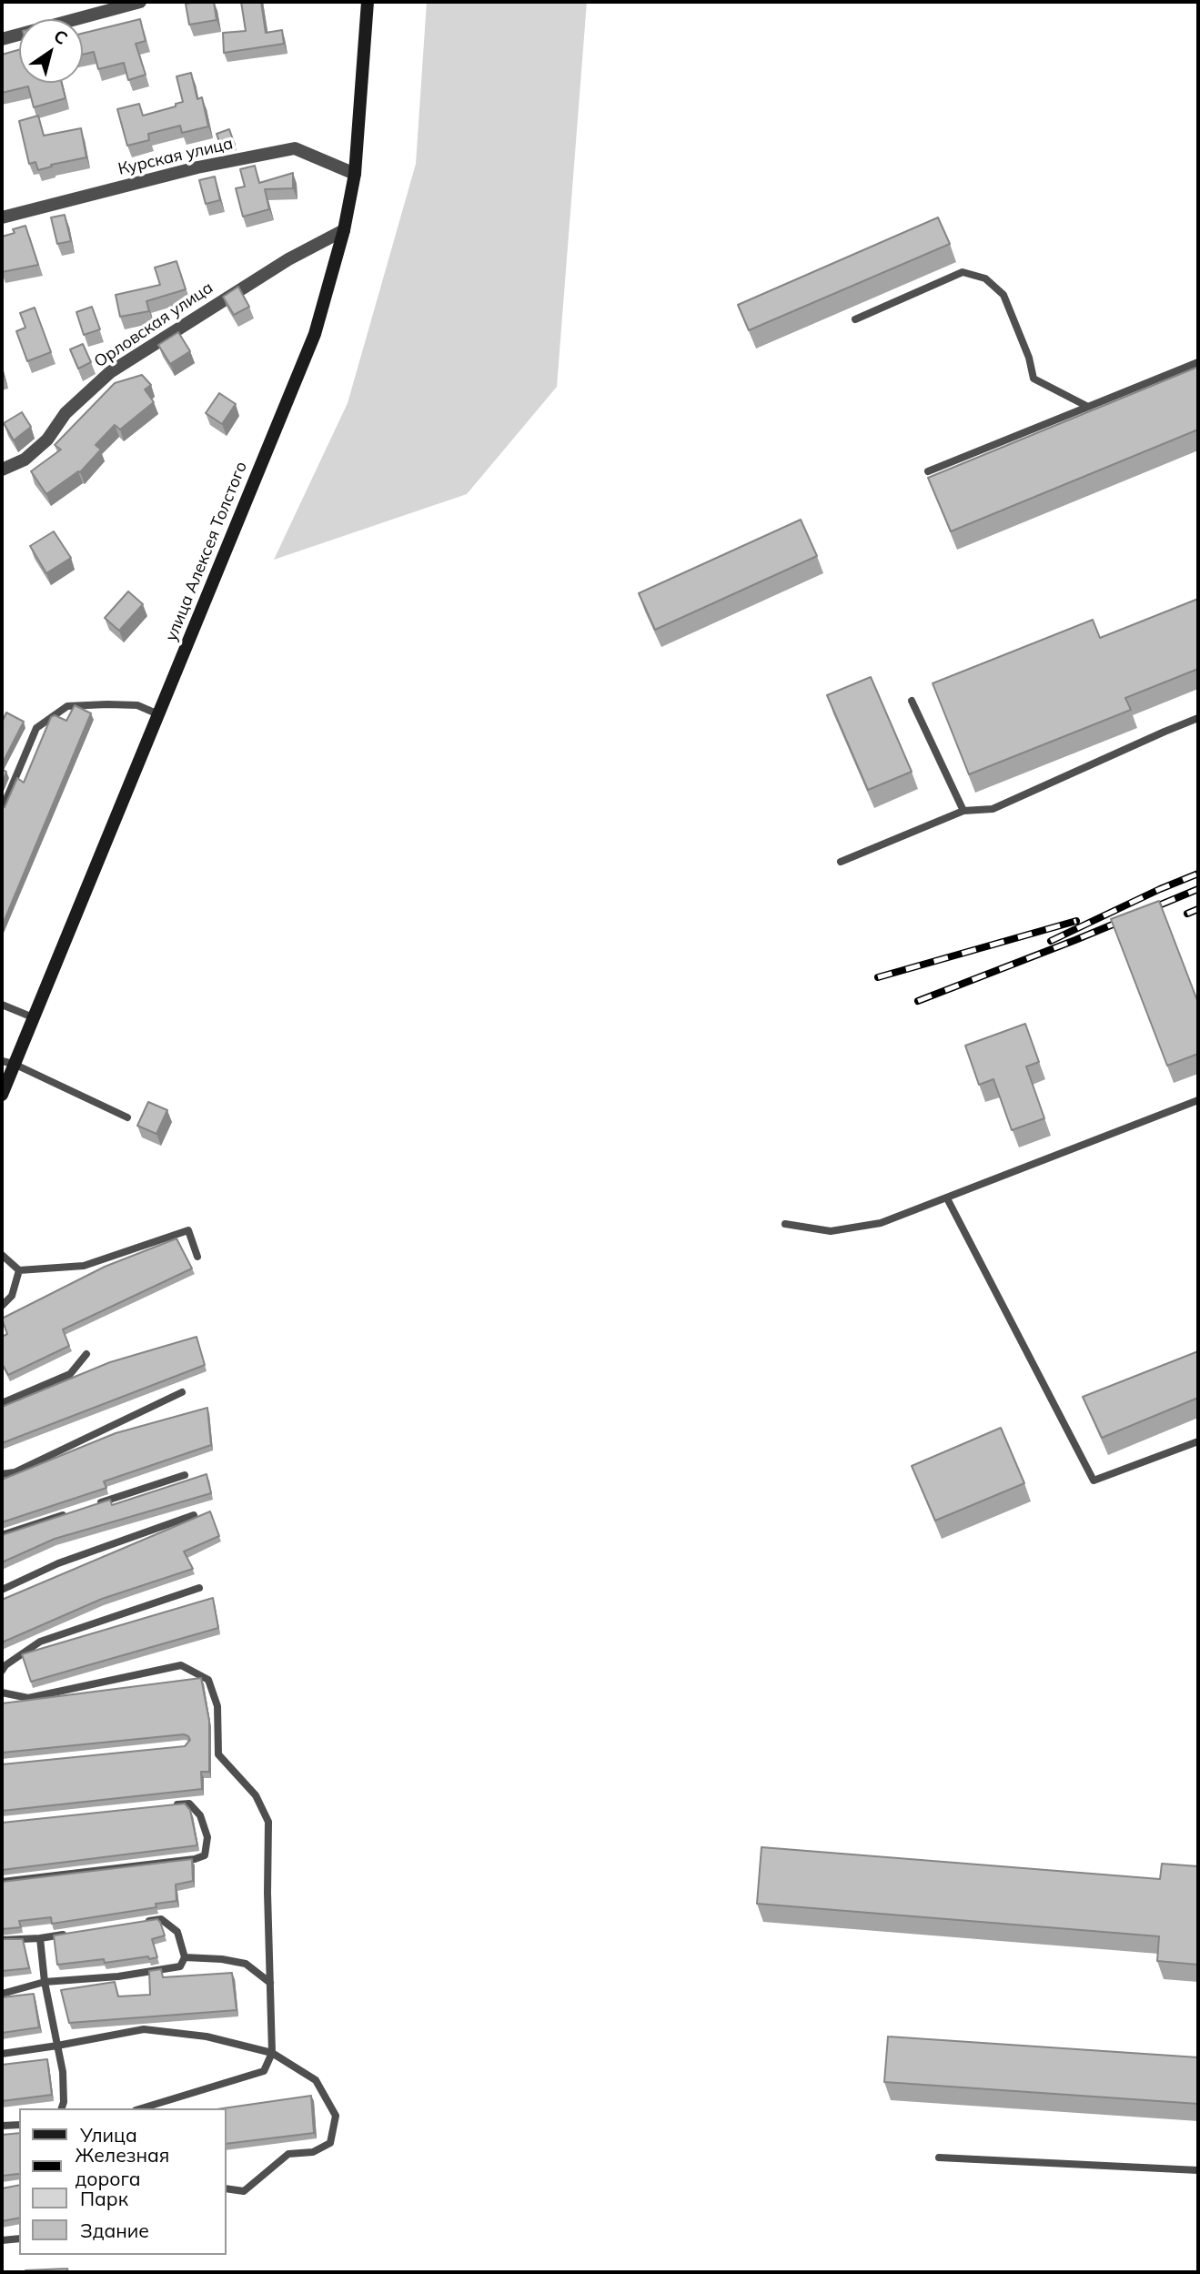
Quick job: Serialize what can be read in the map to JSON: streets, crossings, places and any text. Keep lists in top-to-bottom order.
{
  "streets": {
    "street": ["Курская улица", "Орловская улица", "улица Алексея Толстого"]
  },
  "crossings": [
    ["Курская улица", "улица Алексея Толстого"],
    ["Орловская улица", "улица Алексея Толстого"]
  ],
  "legend": [
    "Улица",
    "Железная дорога",
    "Парк",
    "Здание"
  ],
  "north": "top right"
}
